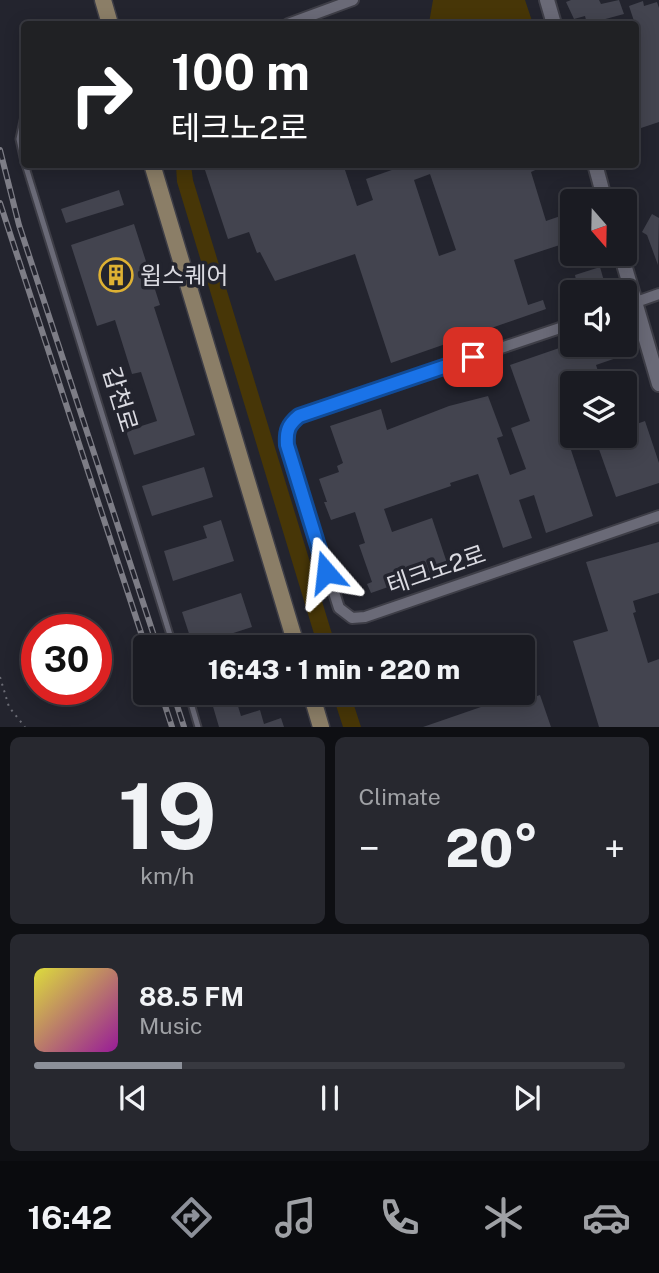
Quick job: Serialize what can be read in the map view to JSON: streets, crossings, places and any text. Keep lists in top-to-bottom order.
{
  "streets": {
    "street": ["테크노2로"],
    "lane": ["갑천로"]
  },
  "places": {
    "building": ["윕스퀘어"]
  },
  "north": "bottom",
  "page": {
    "turn": ["100 m", "테크노2로"],
    "limit": "30",
    "trip": "16:43 · 1 min · 220 m",
    "tile": [
      ["19", "km/h"],
      "Climate"
    ],
    "heat": ["−", "20°", "+"],
    "song": ["88.5 FM", "Music"],
    "tabs": "16:42"
  }
}
